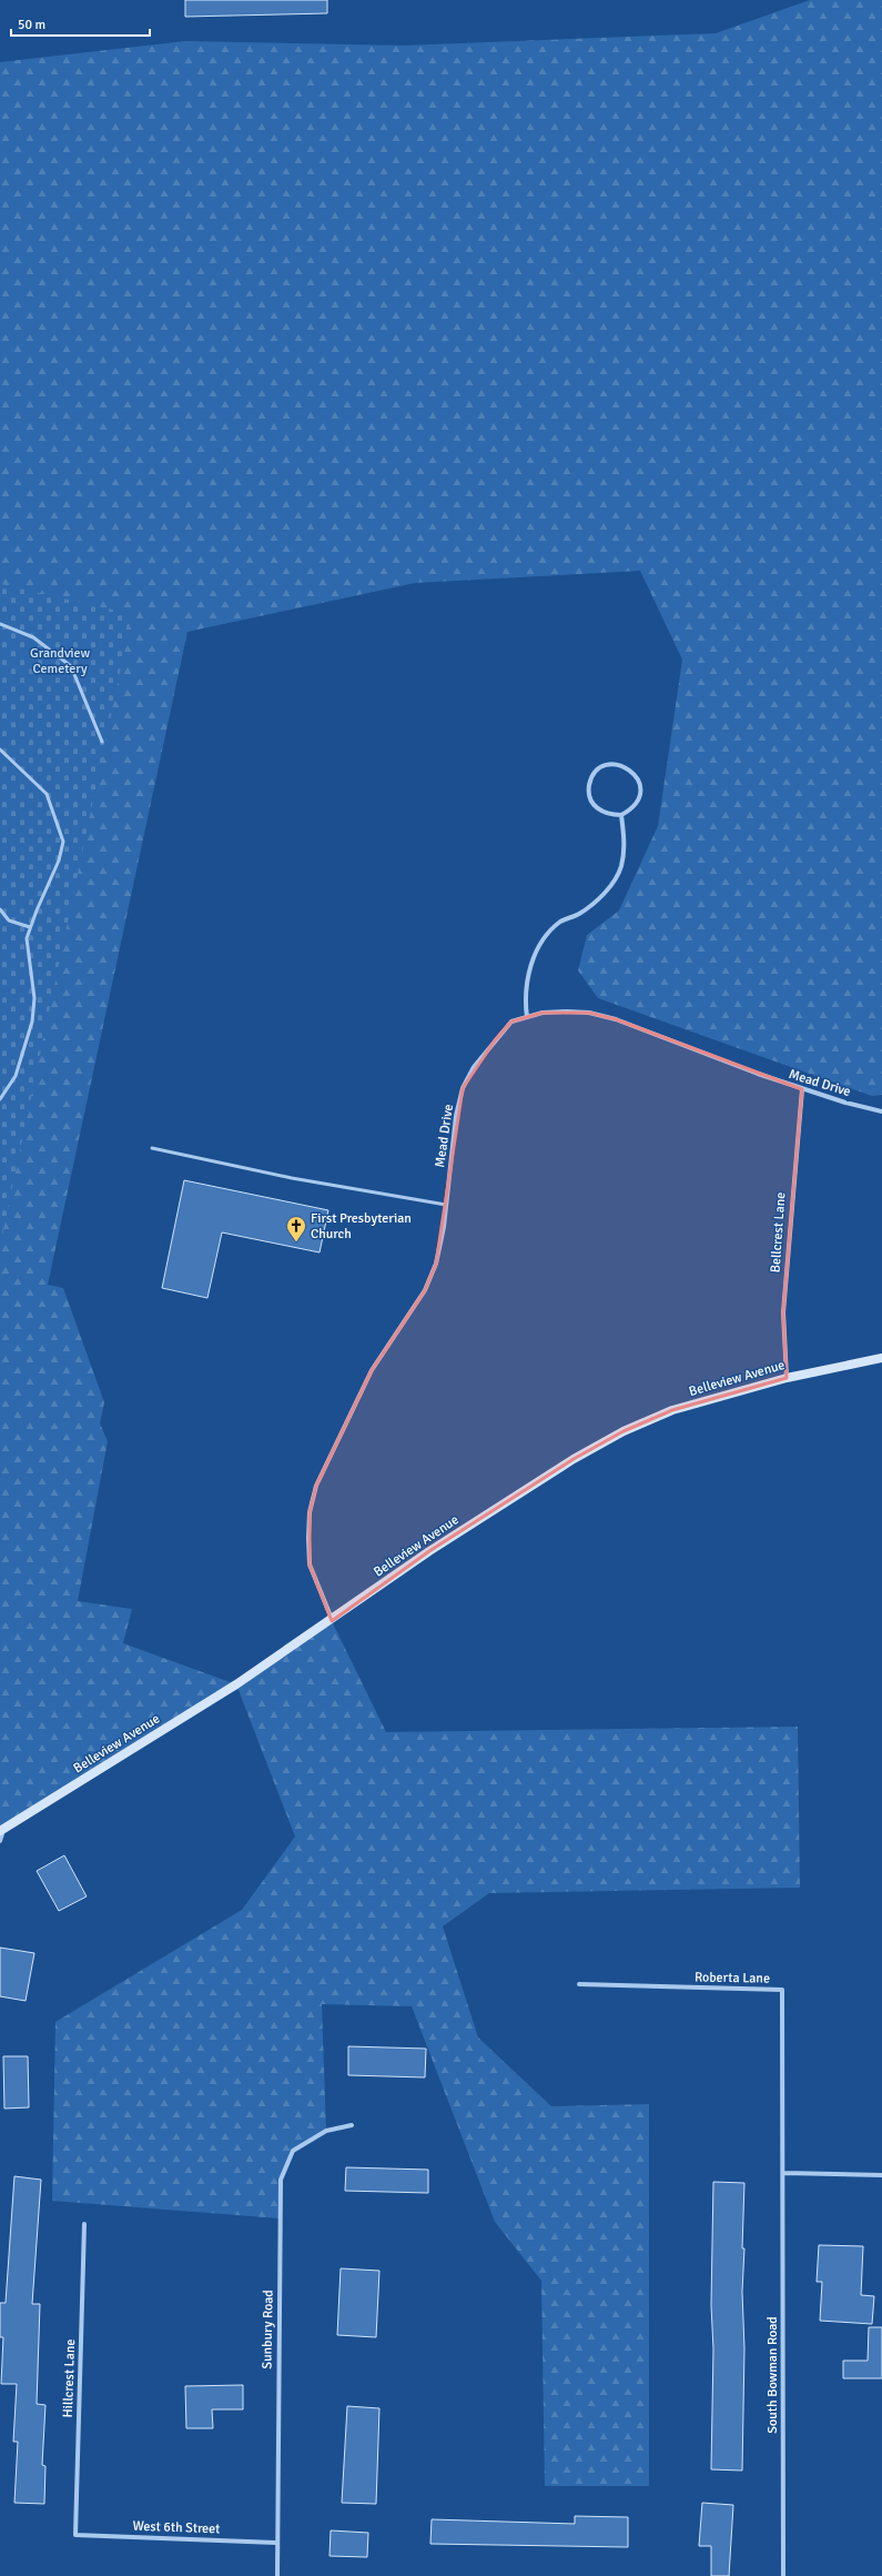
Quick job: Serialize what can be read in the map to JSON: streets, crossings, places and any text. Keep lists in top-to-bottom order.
{
  "streets": {
    "street": [
      "Mead Drive",
      "Bellcrest Lane",
      "Belleview Avenue",
      "Roberta Lane",
      "Sunbury Road",
      "South Bowman Road",
      "Hillcrest Lane",
      "West 6th Street"
    ]
  },
  "crossings": [
    ["Mead Drive", "Bellcrest Lane"],
    ["Mead Drive", "Belleview Avenue"],
    ["Bellcrest Lane", "Belleview Avenue"],
    ["Roberta Lane", "South Bowman Road"],
    ["Sunbury Road", "West 6th Street"],
    ["Hillcrest Lane", "West 6th Street"]
  ],
  "parks": ["Grandview Cemetery"],
  "places": {
    "church": ["First Presbyterian Church"]
  },
  "scale_bar": "50 m"
}
